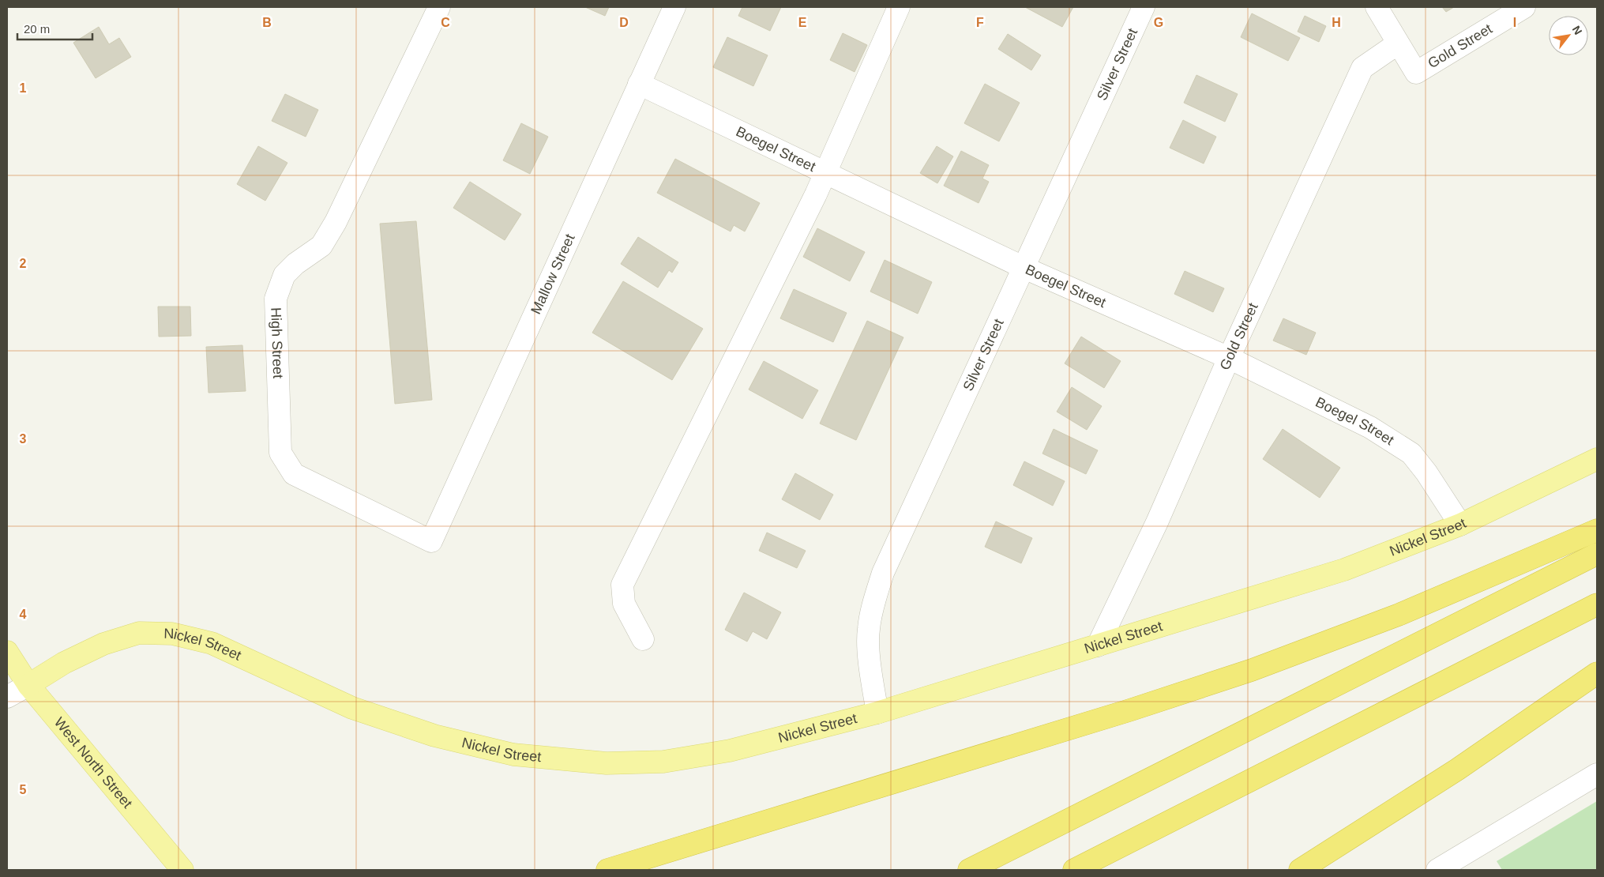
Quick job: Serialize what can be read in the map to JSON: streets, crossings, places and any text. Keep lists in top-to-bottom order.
{
  "streets": {
    "main road": ["Nickel Street", "West North Street"],
    "street": [
      "Gold Street",
      "Silver Street",
      "Boegel Street",
      "Mallow Street",
      "High Street"
    ]
  },
  "crossings": [
    ["Gold Street", "Boegel Street"],
    ["Gold Street", "Nickel Street"],
    ["Silver Street", "Boegel Street"],
    ["Silver Street", "Nickel Street"],
    ["Boegel Street", "Mallow Street"],
    ["Boegel Street", "Nickel Street"],
    ["Mallow Street", "High Street"],
    ["Nickel Street", "West North Street"]
  ],
  "scale_bar": "20 m",
  "north": "top right",
  "grid": {
    "columns": [
      "B",
      "C",
      "D",
      "E",
      "F",
      "G",
      "H",
      "I"
    ],
    "rows": [
      "1",
      "2",
      "3",
      "4",
      "5"
    ]
  }
}
